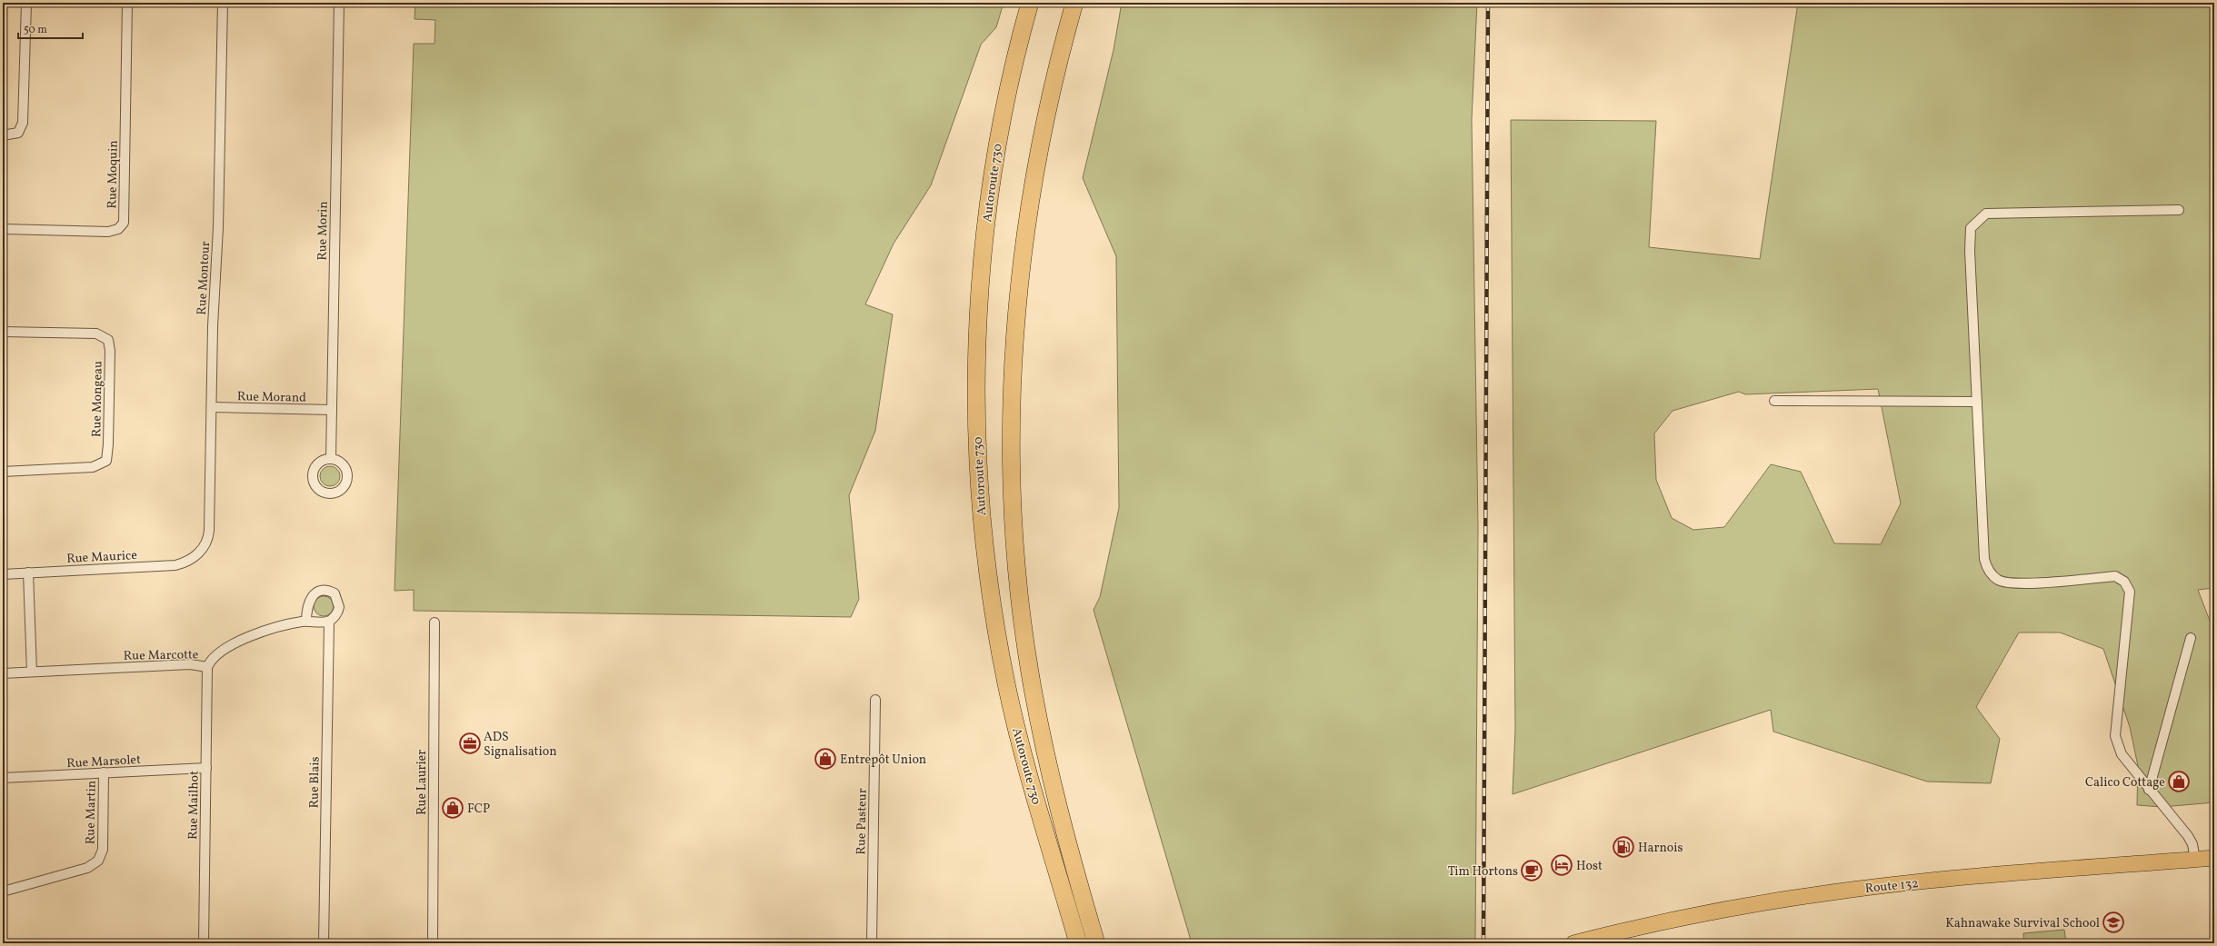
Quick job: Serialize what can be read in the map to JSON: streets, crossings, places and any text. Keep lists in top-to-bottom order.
{
  "streets": {
    "highway": ["Autoroute 730", "Route 132"],
    "street": [
      "Rue Moquin",
      "Rue Morin",
      "Rue Montour",
      "Rue Morand",
      "Rue Mongeau",
      "Rue Maurice",
      "Rue Marcotte",
      "Rue Marsolet",
      "Rue Blais",
      "Rue Laurier",
      "Rue Mailhot",
      "Rue Martin",
      "Rue Pasteur"
    ]
  },
  "crossings": [
    ["Rue Morin", "Rue Morand"],
    ["Rue Montour", "Rue Morand"],
    ["Rue Montour", "Rue Maurice"],
    ["Rue Marcotte", "Rue Blais"],
    ["Rue Marcotte", "Rue Mailhot"],
    ["Rue Marsolet", "Rue Mailhot"],
    ["Rue Marsolet", "Rue Martin"]
  ],
  "places": {
    "office": ["ADS Signalisation"],
    "shop": ["Entrepôt Union", "Calico Cottage", "FCP"],
    "fuel station": ["Harnois"],
    "hotel": ["Host"],
    "cafe": ["Tim Hortons"],
    "school or university": ["Kahnawake Survival School"]
  },
  "scale_bar": "50 m"
}
